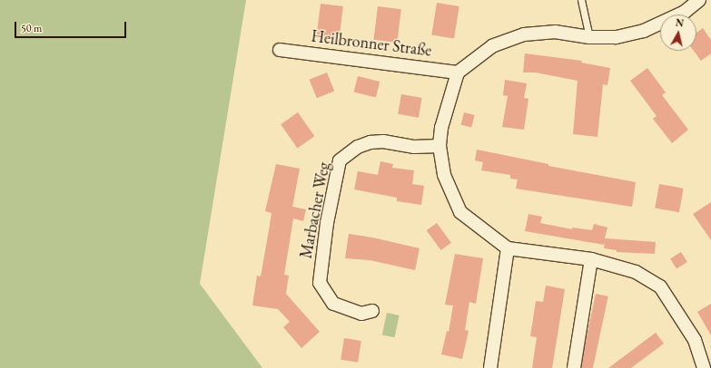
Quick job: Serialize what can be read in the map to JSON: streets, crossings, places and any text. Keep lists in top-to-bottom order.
{
  "streets": {
    "street": ["Heilbronner Straße", "Marbacher Weg"]
  },
  "scale_bar": "50 m",
  "north": "top"
}
